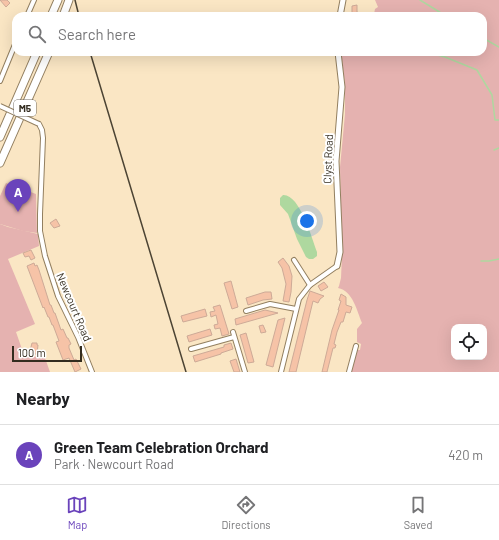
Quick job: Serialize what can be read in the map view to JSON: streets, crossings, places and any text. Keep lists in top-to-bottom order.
{
  "streets": {
    "highway": ["M5"],
    "street": ["Clyst Road", "Newcourt Road"]
  },
  "scale_bar": "100 m",
  "page": {
    "search": "Search here",
    "pins": "A",
    "scale": "100 m",
    "heading": "Nearby",
    "list": [
      {
        "mark": "A",
        "name": "Green Team Celebration Orchard",
        "note": "Park · Newcourt Road",
        "value": "420 m"
      }
    ],
    "nav": ["Map", "Directions", "Saved"]
  }
}
